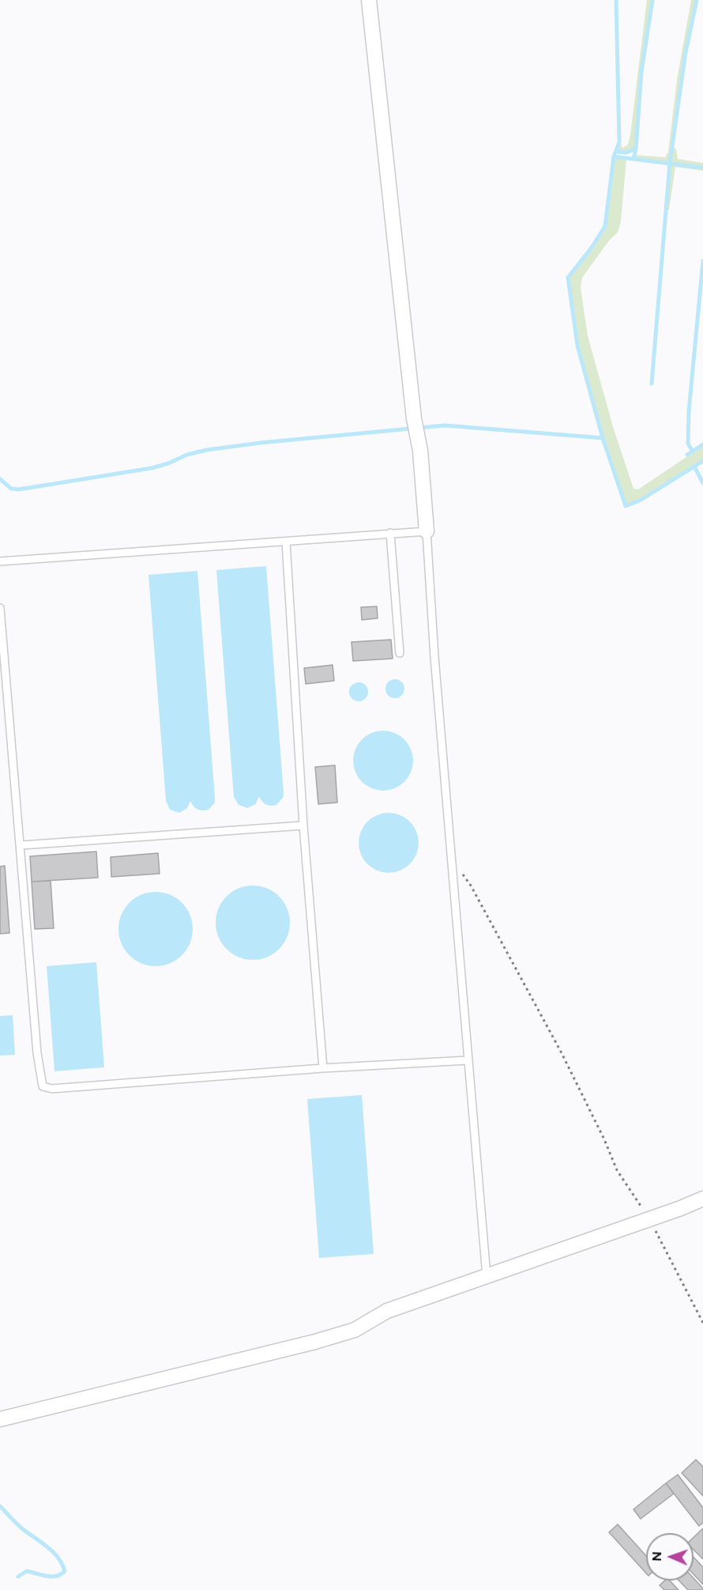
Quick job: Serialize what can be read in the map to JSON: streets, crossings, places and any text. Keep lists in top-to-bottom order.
{
  "north": "left"
}
